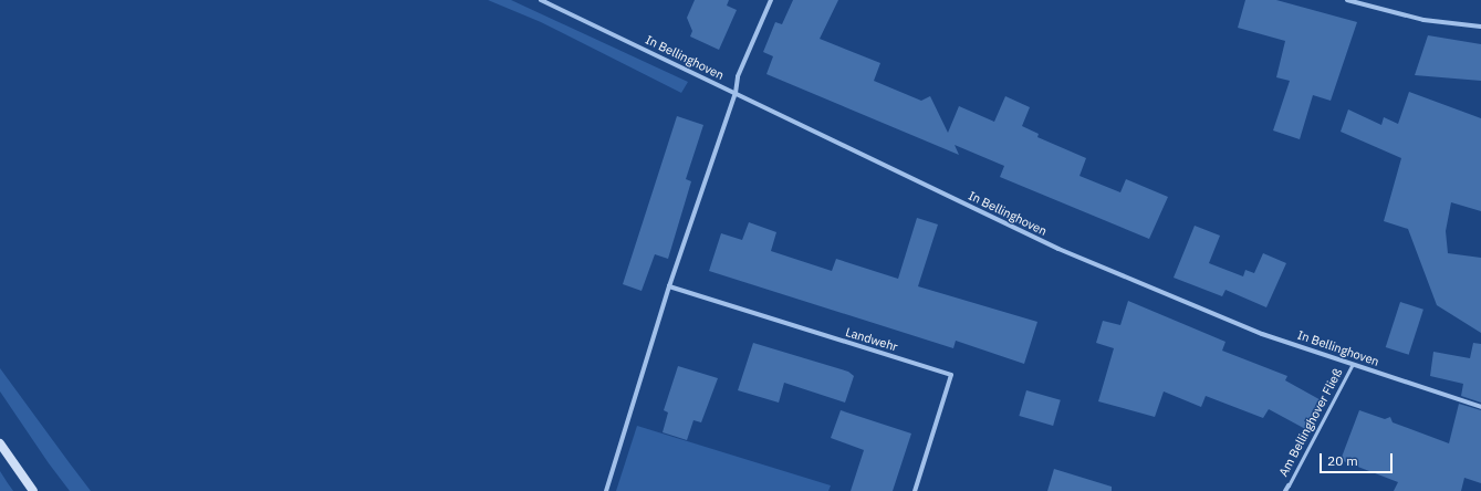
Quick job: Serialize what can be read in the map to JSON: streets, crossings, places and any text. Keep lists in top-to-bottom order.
{
  "streets": {
    "street": ["In Bellinghoven", "Landwehr", "Am Bellinghover Fließ"]
  },
  "crossings": [
    ["In Bellinghoven", "Am Bellinghover Fließ"]
  ],
  "scale_bar": "20 m"
}
